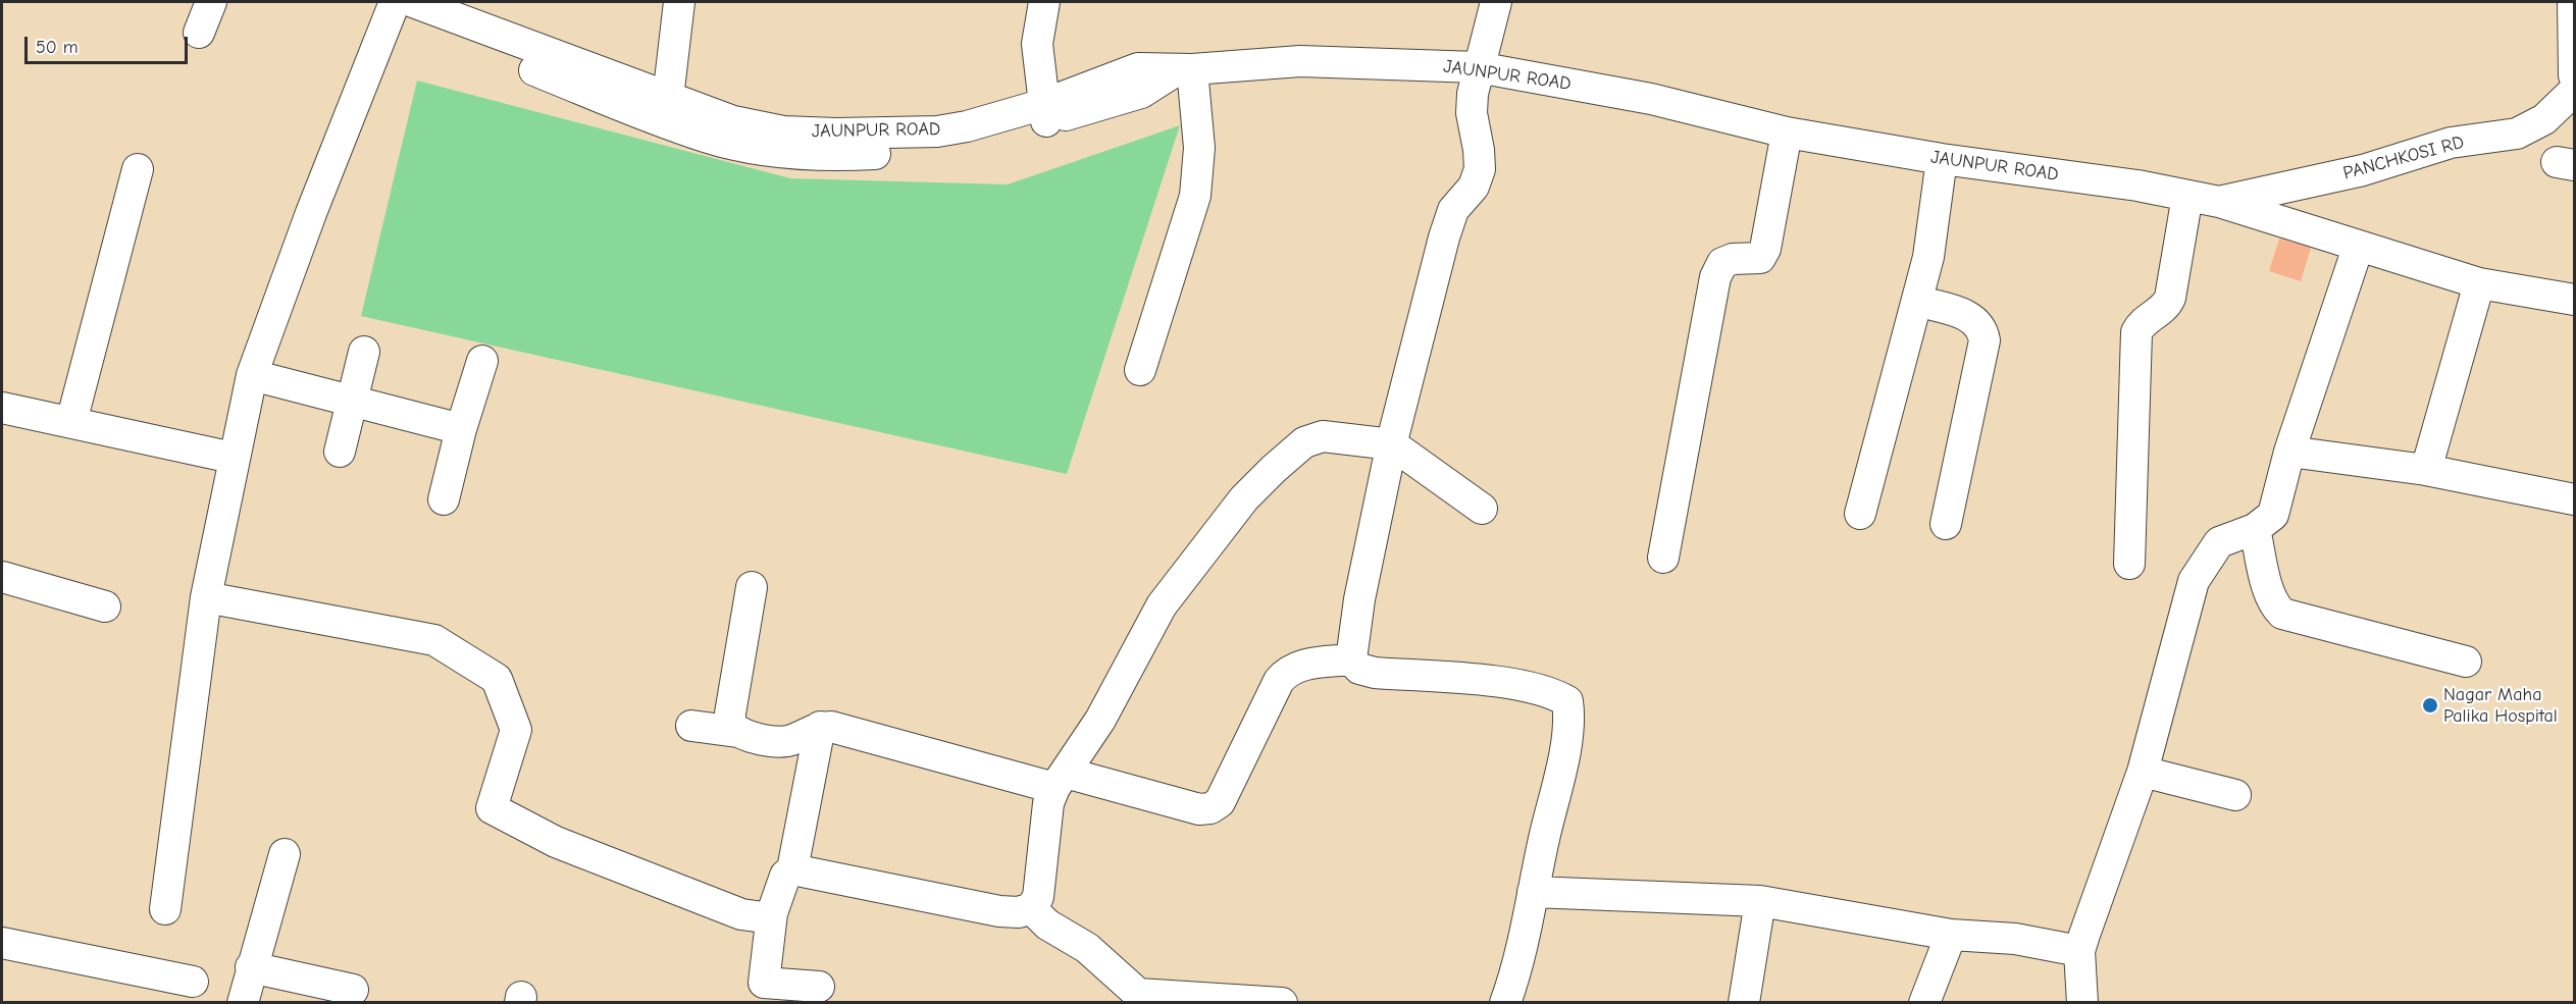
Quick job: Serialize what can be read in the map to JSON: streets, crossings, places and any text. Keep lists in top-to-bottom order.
{
  "streets": {
    "street": ["JAUNPUR ROAD", "PANCHKOSI RD"]
  },
  "crossings": [
    ["JAUNPUR ROAD", "PANCHKOSI RD"]
  ],
  "places": ["Nagar Maha Palika Hospital"],
  "scale_bar": "50 m"
}
